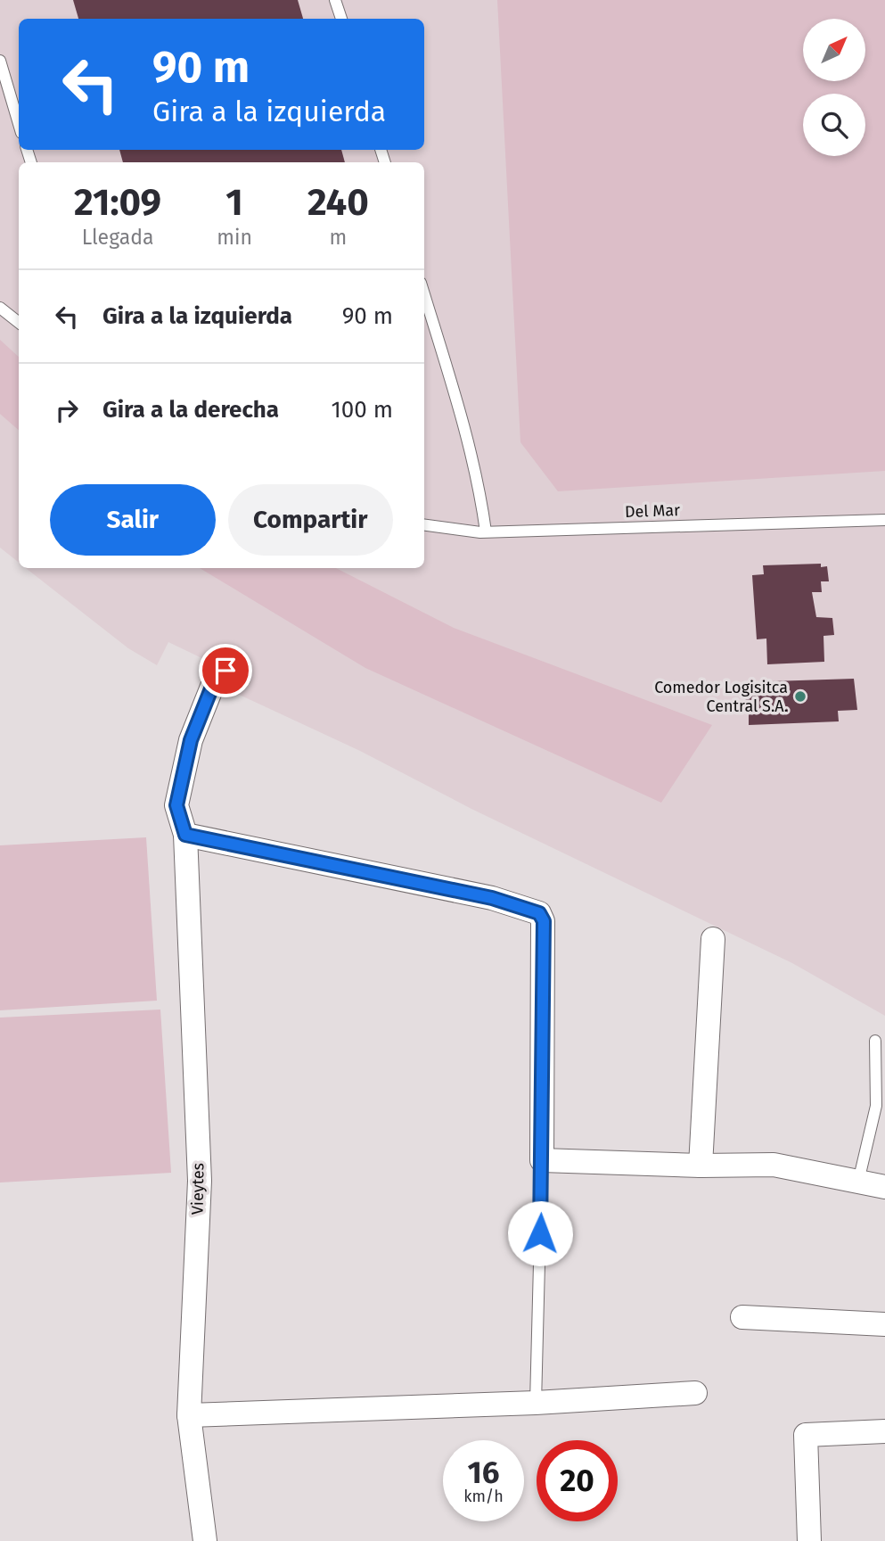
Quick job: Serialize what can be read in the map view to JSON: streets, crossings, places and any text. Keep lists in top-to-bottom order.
{
  "streets": {
    "street": ["Vieytes"],
    "lane": ["Del Mar"]
  },
  "places": ["Comedor Logisitca Central S.A."],
  "north": "top right",
  "page": {
    "turn": ["90 m", "Gira a la izquierda"],
    "eta": [
      "21:09",
      "Llegada",
      "1",
      "min",
      "240",
      "m"
    ],
    "list": [
      {
        "name": "Gira a la izquierda",
        "value": "90 m"
      },
      {
        "name": "Gira a la derecha",
        "value": "100 m"
      }
    ],
    "buttons": ["Salir", "Compartir"],
    "speed": "16 km/h",
    "limit": "20"
  }
}
